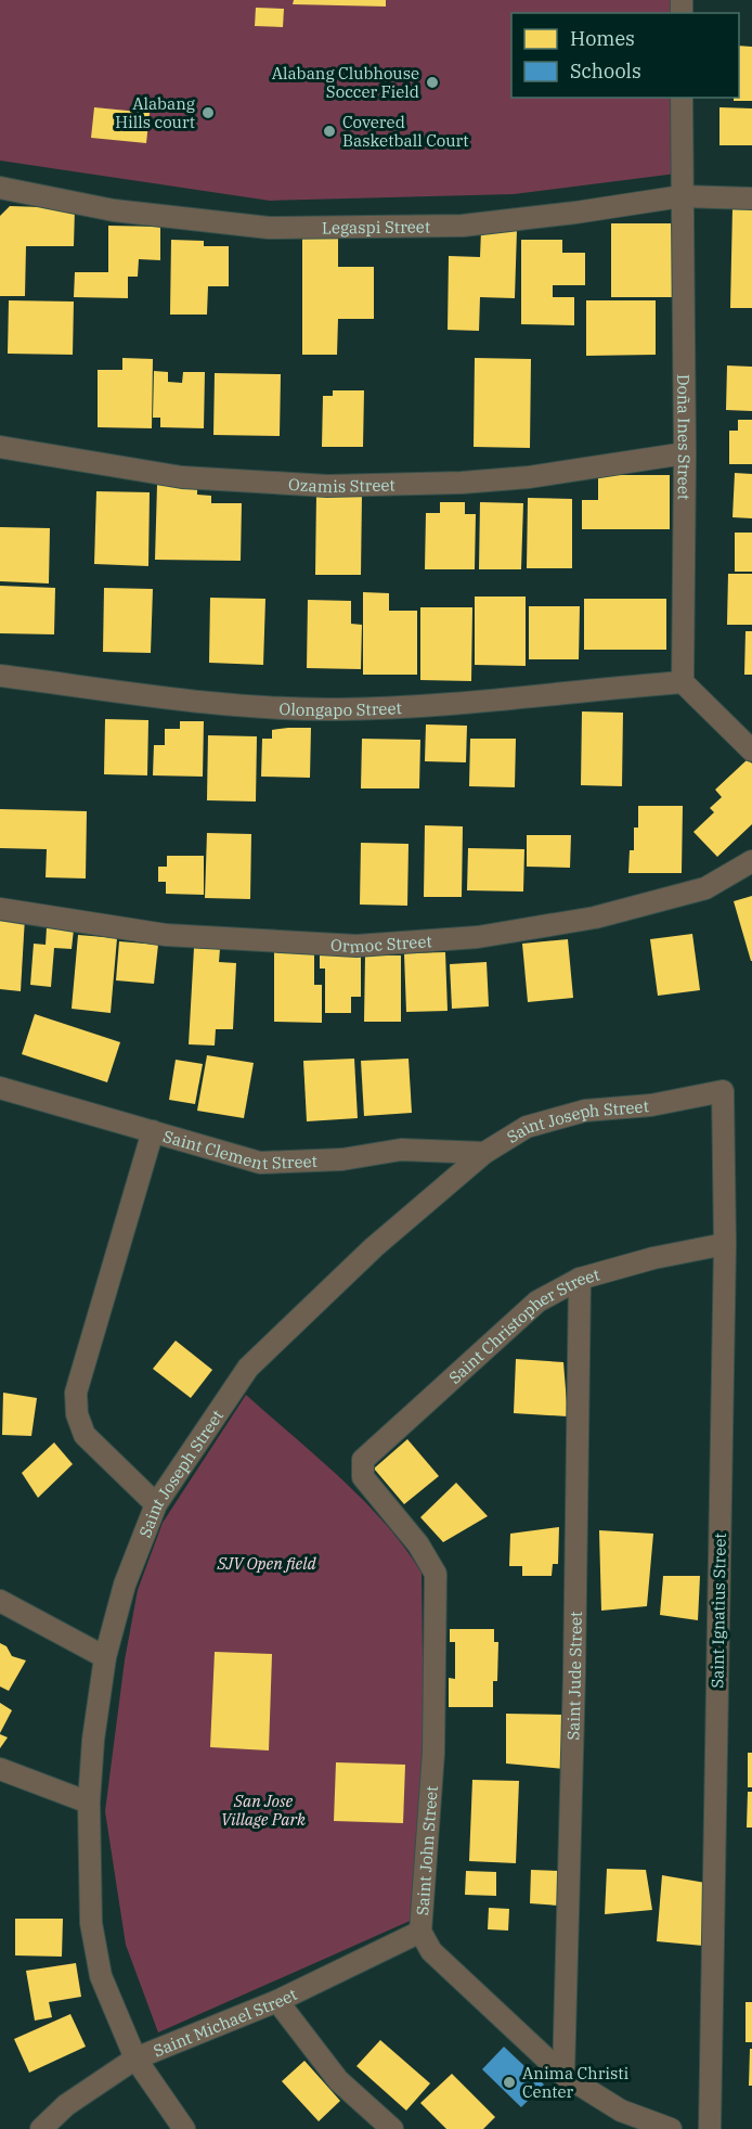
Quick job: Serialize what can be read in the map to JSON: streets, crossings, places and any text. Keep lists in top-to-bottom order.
{
  "streets": {
    "street": [
      "Legaspi Street",
      "Doña Ines Street",
      "Ozamis Street",
      "Olongapo Street",
      "Ormoc Street",
      "Saint Joseph Street",
      "Saint Clement Street",
      "Saint Christopher Street",
      "Saint Ignatius Street",
      "Saint Jude Street",
      "Saint John Street",
      "Saint Michael Street"
    ]
  },
  "crossings": [
    ["Legaspi Street", "Doña Ines Street"],
    ["Doña Ines Street", "Ozamis Street"],
    ["Doña Ines Street", "Olongapo Street"],
    ["Saint Joseph Street", "Saint Clement Street"],
    ["Saint Joseph Street", "Saint Ignatius Street"],
    ["Saint Joseph Street", "Saint Michael Street"],
    ["Saint Christopher Street", "Saint Ignatius Street"],
    ["Saint Christopher Street", "Saint Jude Street"],
    ["Saint Christopher Street", "Saint John Street"],
    ["Saint Jude Street", "Saint John Street"],
    ["Saint John Street", "Saint Michael Street"]
  ],
  "parks": ["SJV Open field", "San Jose Village Park"],
  "places": [
    "Alabang Clubhouse Soccer Field",
    "Alabang Hills court",
    "Covered Basketball Court",
    "Anima Christi Center"
  ],
  "legend": ["Homes", "Schools"]
}
